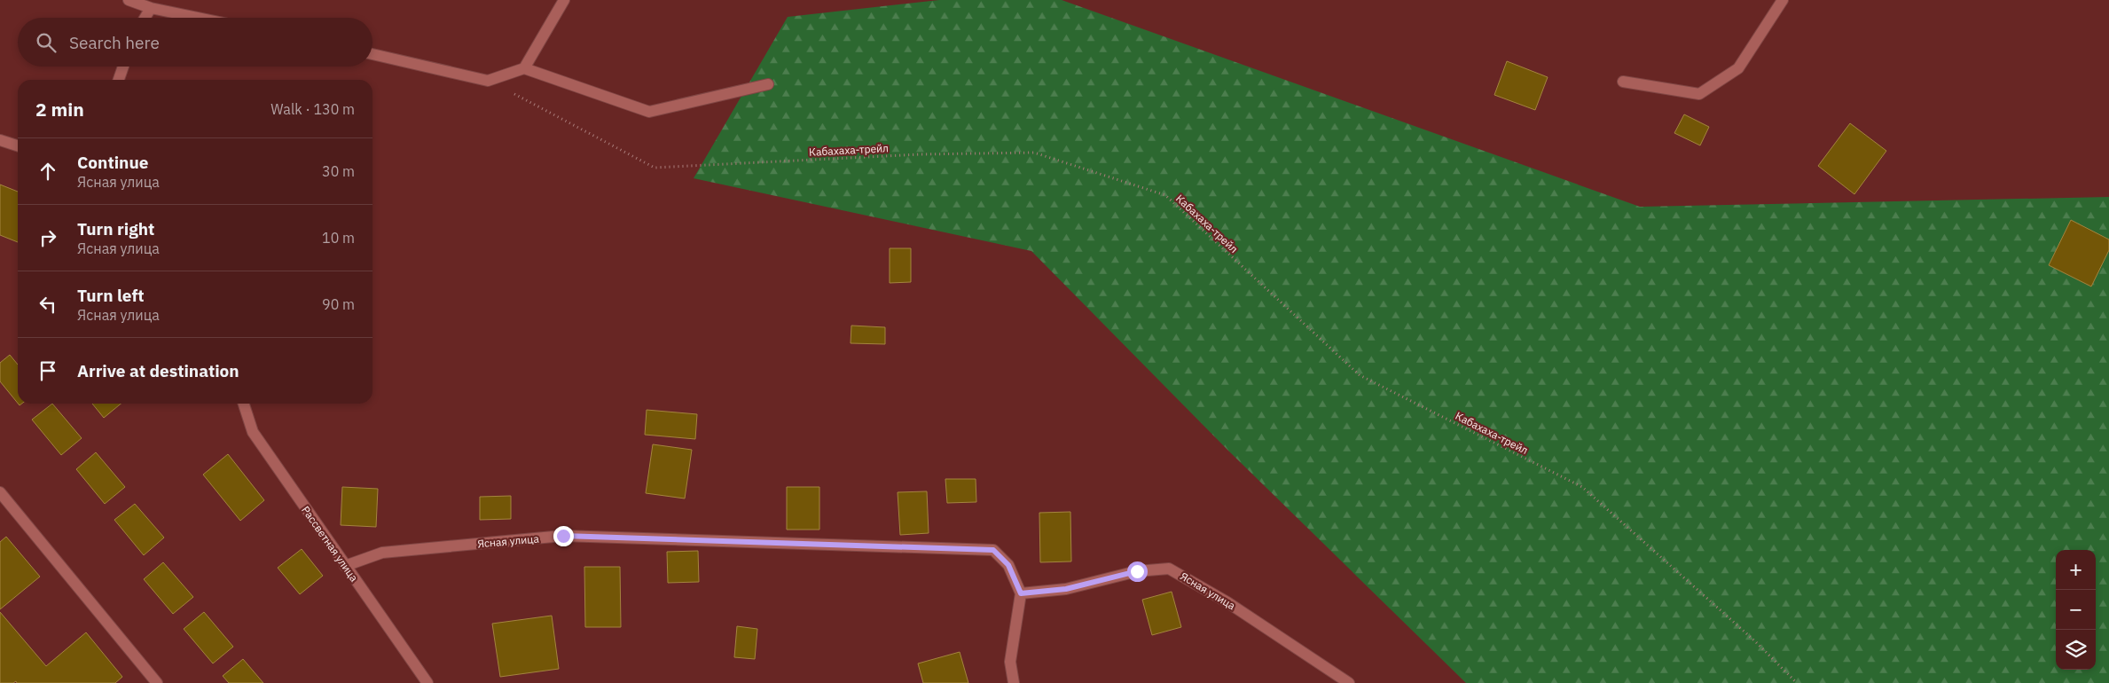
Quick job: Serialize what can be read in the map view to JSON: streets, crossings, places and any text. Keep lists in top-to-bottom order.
{
  "streets": {
    "street": ["Ясная улица", "Рассветная улица"],
    "path": ["Кабахаха-трейл"]
  },
  "crossings": [
    ["Ясная улица", "Рассветная улица"]
  ],
  "page": {
    "search": "Search here",
    "heading": ["2 min", "Walk · 130 m"],
    "list": [
      ["Continue", "Ясная улица", "30 m"],
      ["Turn right", "Ясная улица", "10 m"],
      ["Turn left", "Ясная улица", "90 m"],
      "Arrive at destination"
    ],
    "map_buttons": ["+", "−"]
  }
}
